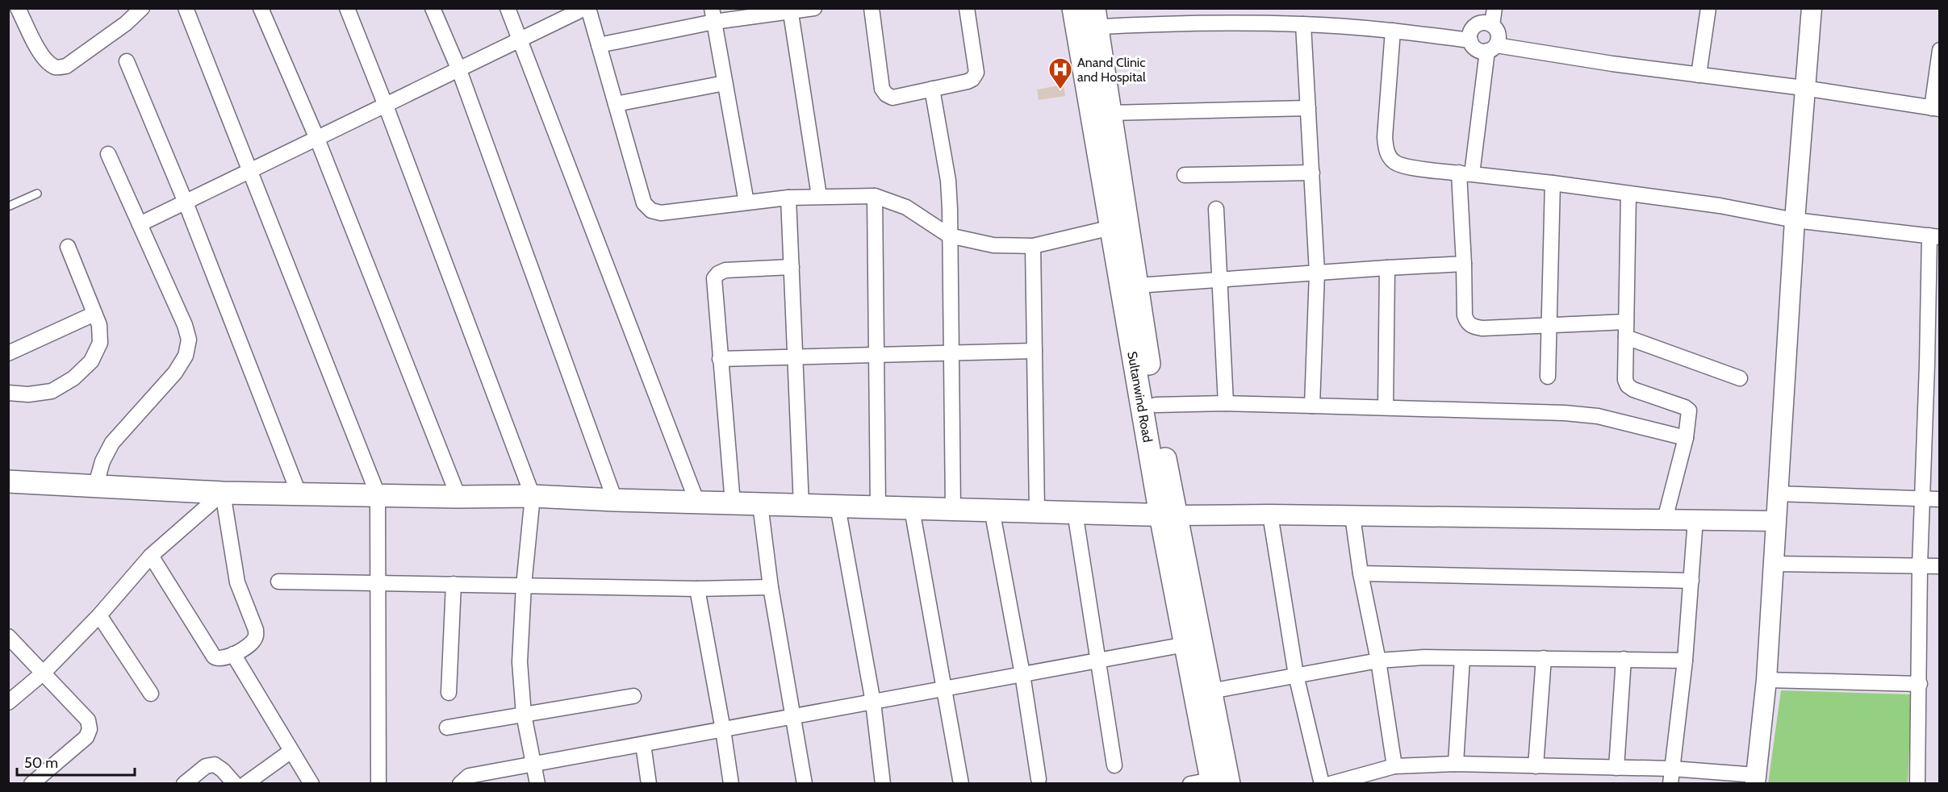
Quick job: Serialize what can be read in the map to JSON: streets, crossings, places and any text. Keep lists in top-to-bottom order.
{
  "streets": {
    "main road": ["Sultanwind Road"]
  },
  "places": {
    "hospital": ["Anand Clinic and Hospital"]
  },
  "scale_bar": "50 m"
}
